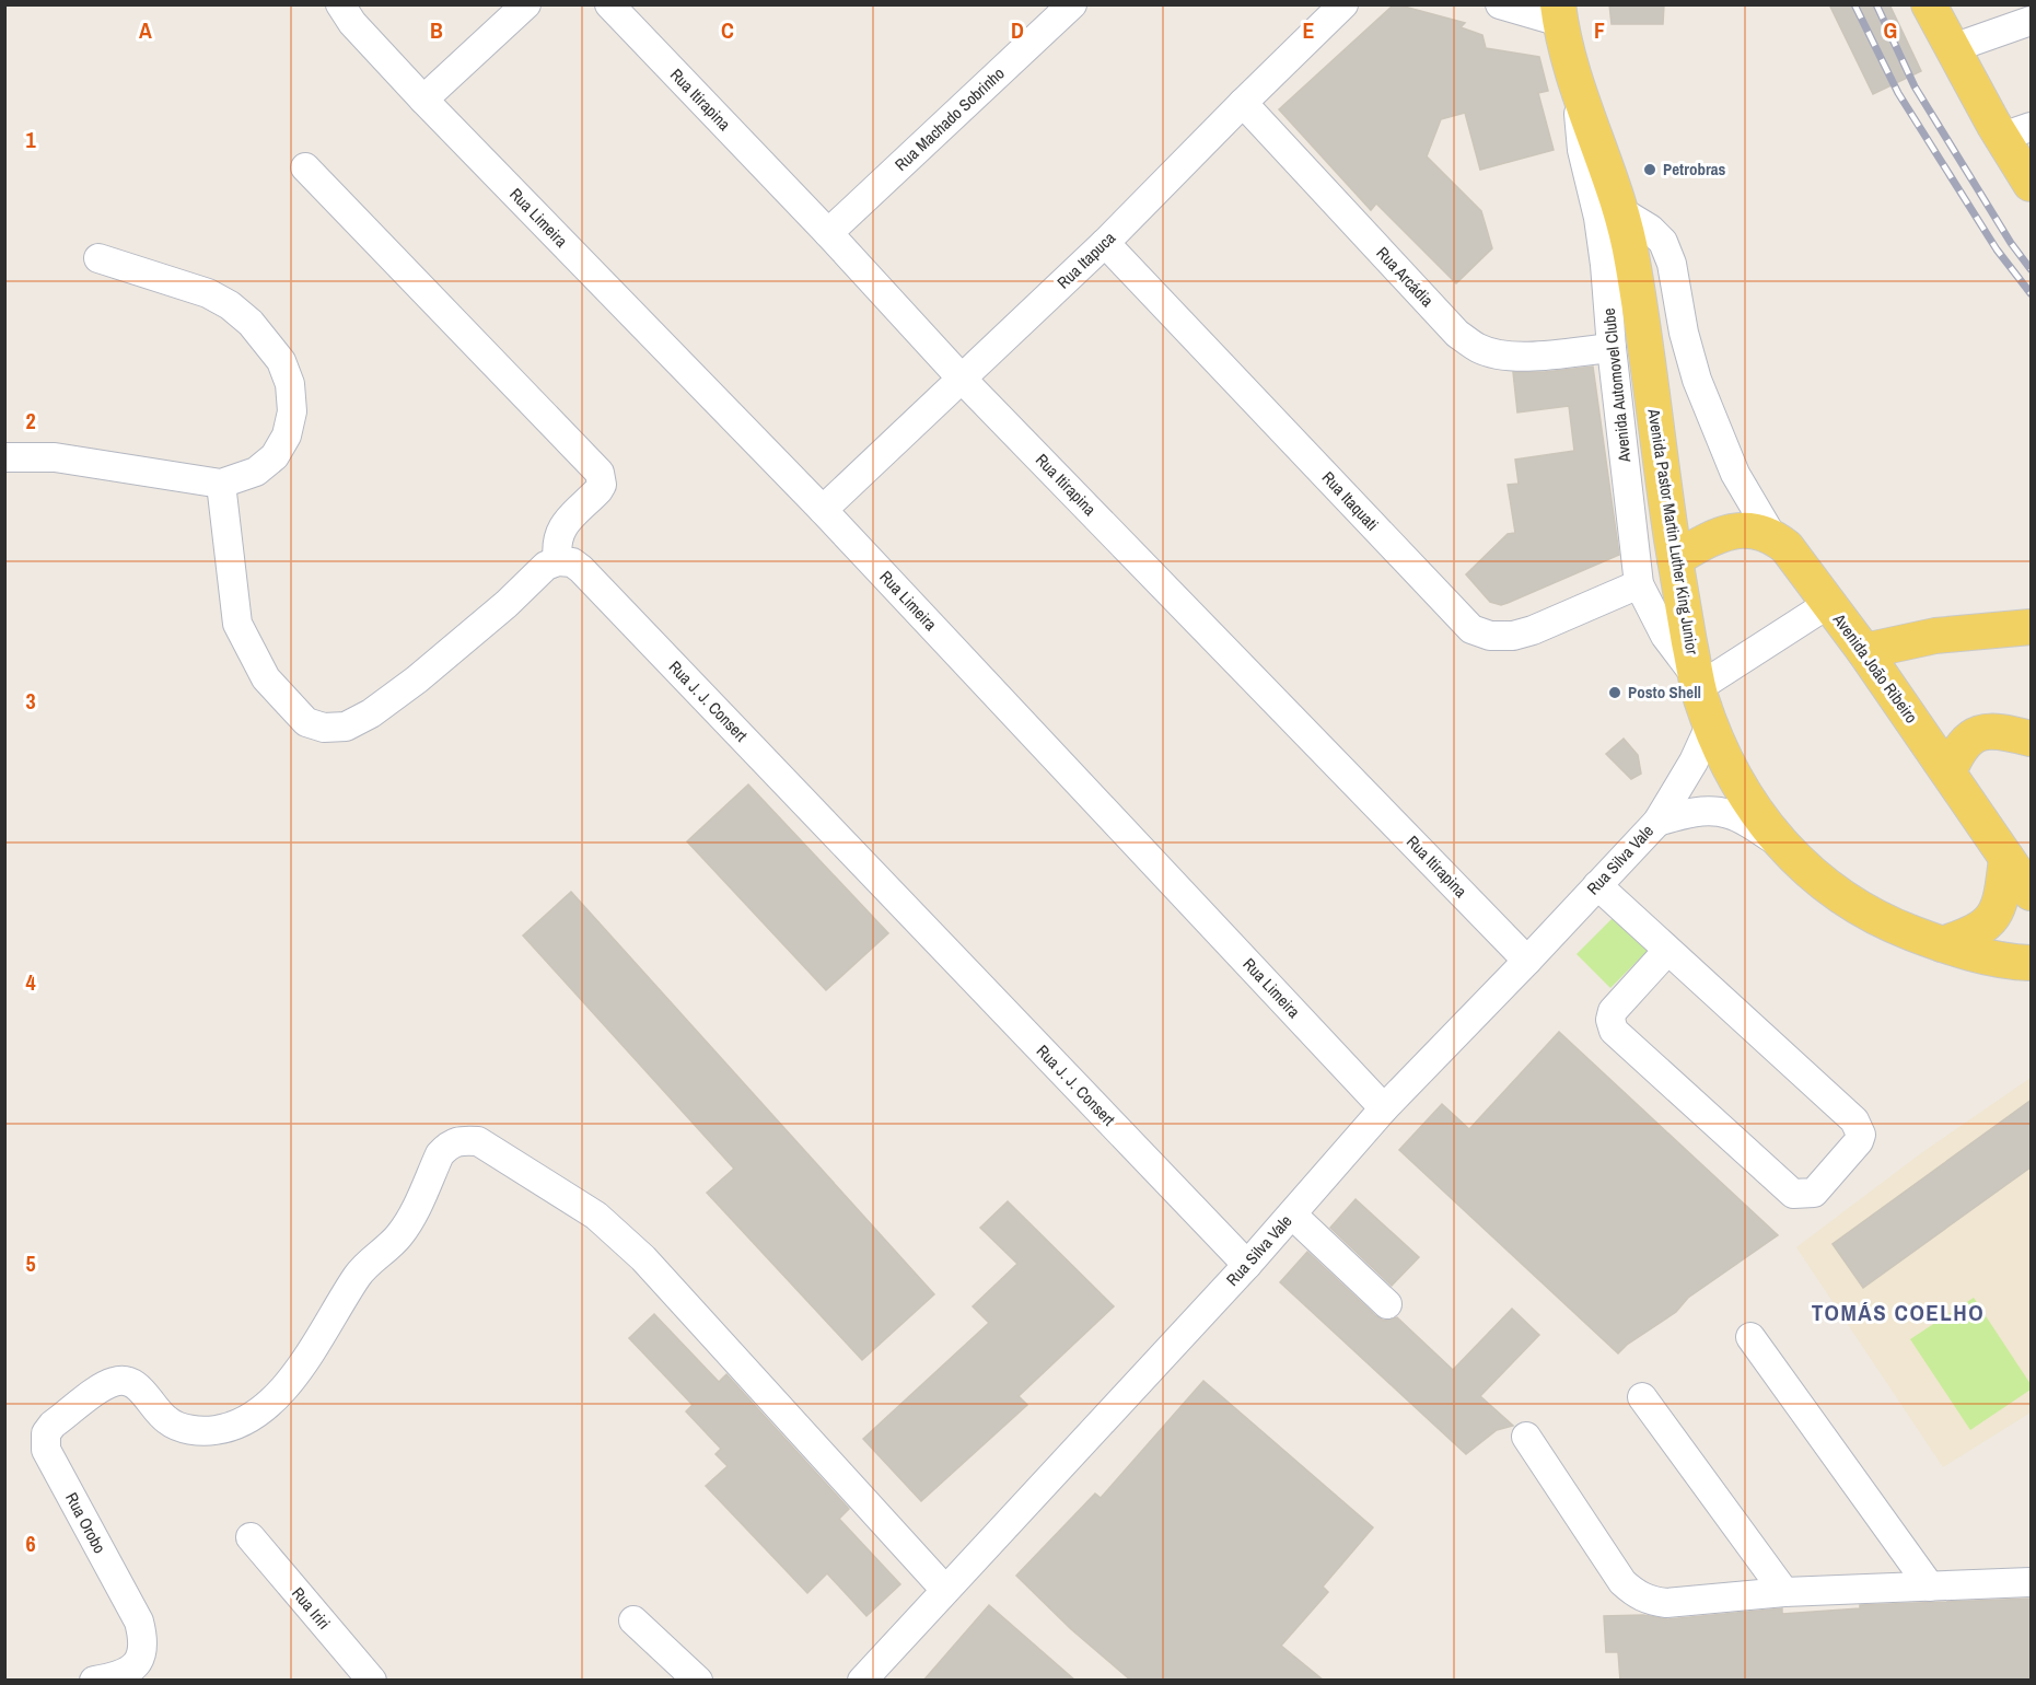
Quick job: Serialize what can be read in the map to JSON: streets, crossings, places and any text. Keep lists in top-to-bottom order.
{
  "streets": {
    "main road": ["Avenida Pastor Martin Luther King Junior", "Avenida João Ribeiro"],
    "street": [
      "Rua Itirapina",
      "Rua Machado Sobrinho",
      "Rua Limeira",
      "Rua Itapuca",
      "Rua Arcádia",
      "Avenida Automovel Clube",
      "Rua Itaquati",
      "Rua J. J. Consert",
      "Rua Silva Vale",
      "Rua Orobo",
      "Rua Iriri"
    ]
  },
  "crossings": [
    ["Rua Itirapina", "Rua Machado Sobrinho"],
    ["Rua Itirapina", "Rua Itapuca"],
    ["Rua Itirapina", "Rua Silva Vale"],
    ["Rua Limeira", "Rua Itapuca"],
    ["Rua Limeira", "Rua Silva Vale"],
    ["Rua Itapuca", "Rua Arcádia"],
    ["Rua Itapuca", "Rua Itaquati"],
    ["Rua Arcádia", "Avenida Automovel Clube"],
    ["Avenida Automovel Clube", "Rua Itaquati"],
    ["Avenida Automovel Clube", "Avenida Pastor Martin Luther King Junior"],
    ["Avenida Pastor Martin Luther King Junior", "Rua Silva Vale"],
    ["Rua J. J. Consert", "Rua Silva Vale"],
    ["Rua Silva Vale", "Rua Orobo"]
  ],
  "districts": ["TOMÁS COELHO"],
  "places": ["Petrobras", "Posto Shell"],
  "grid": {
    "columns": [
      "A",
      "B",
      "C",
      "D",
      "E",
      "F",
      "G"
    ],
    "rows": [
      "1",
      "2",
      "3",
      "4",
      "5",
      "6"
    ]
  }
}
